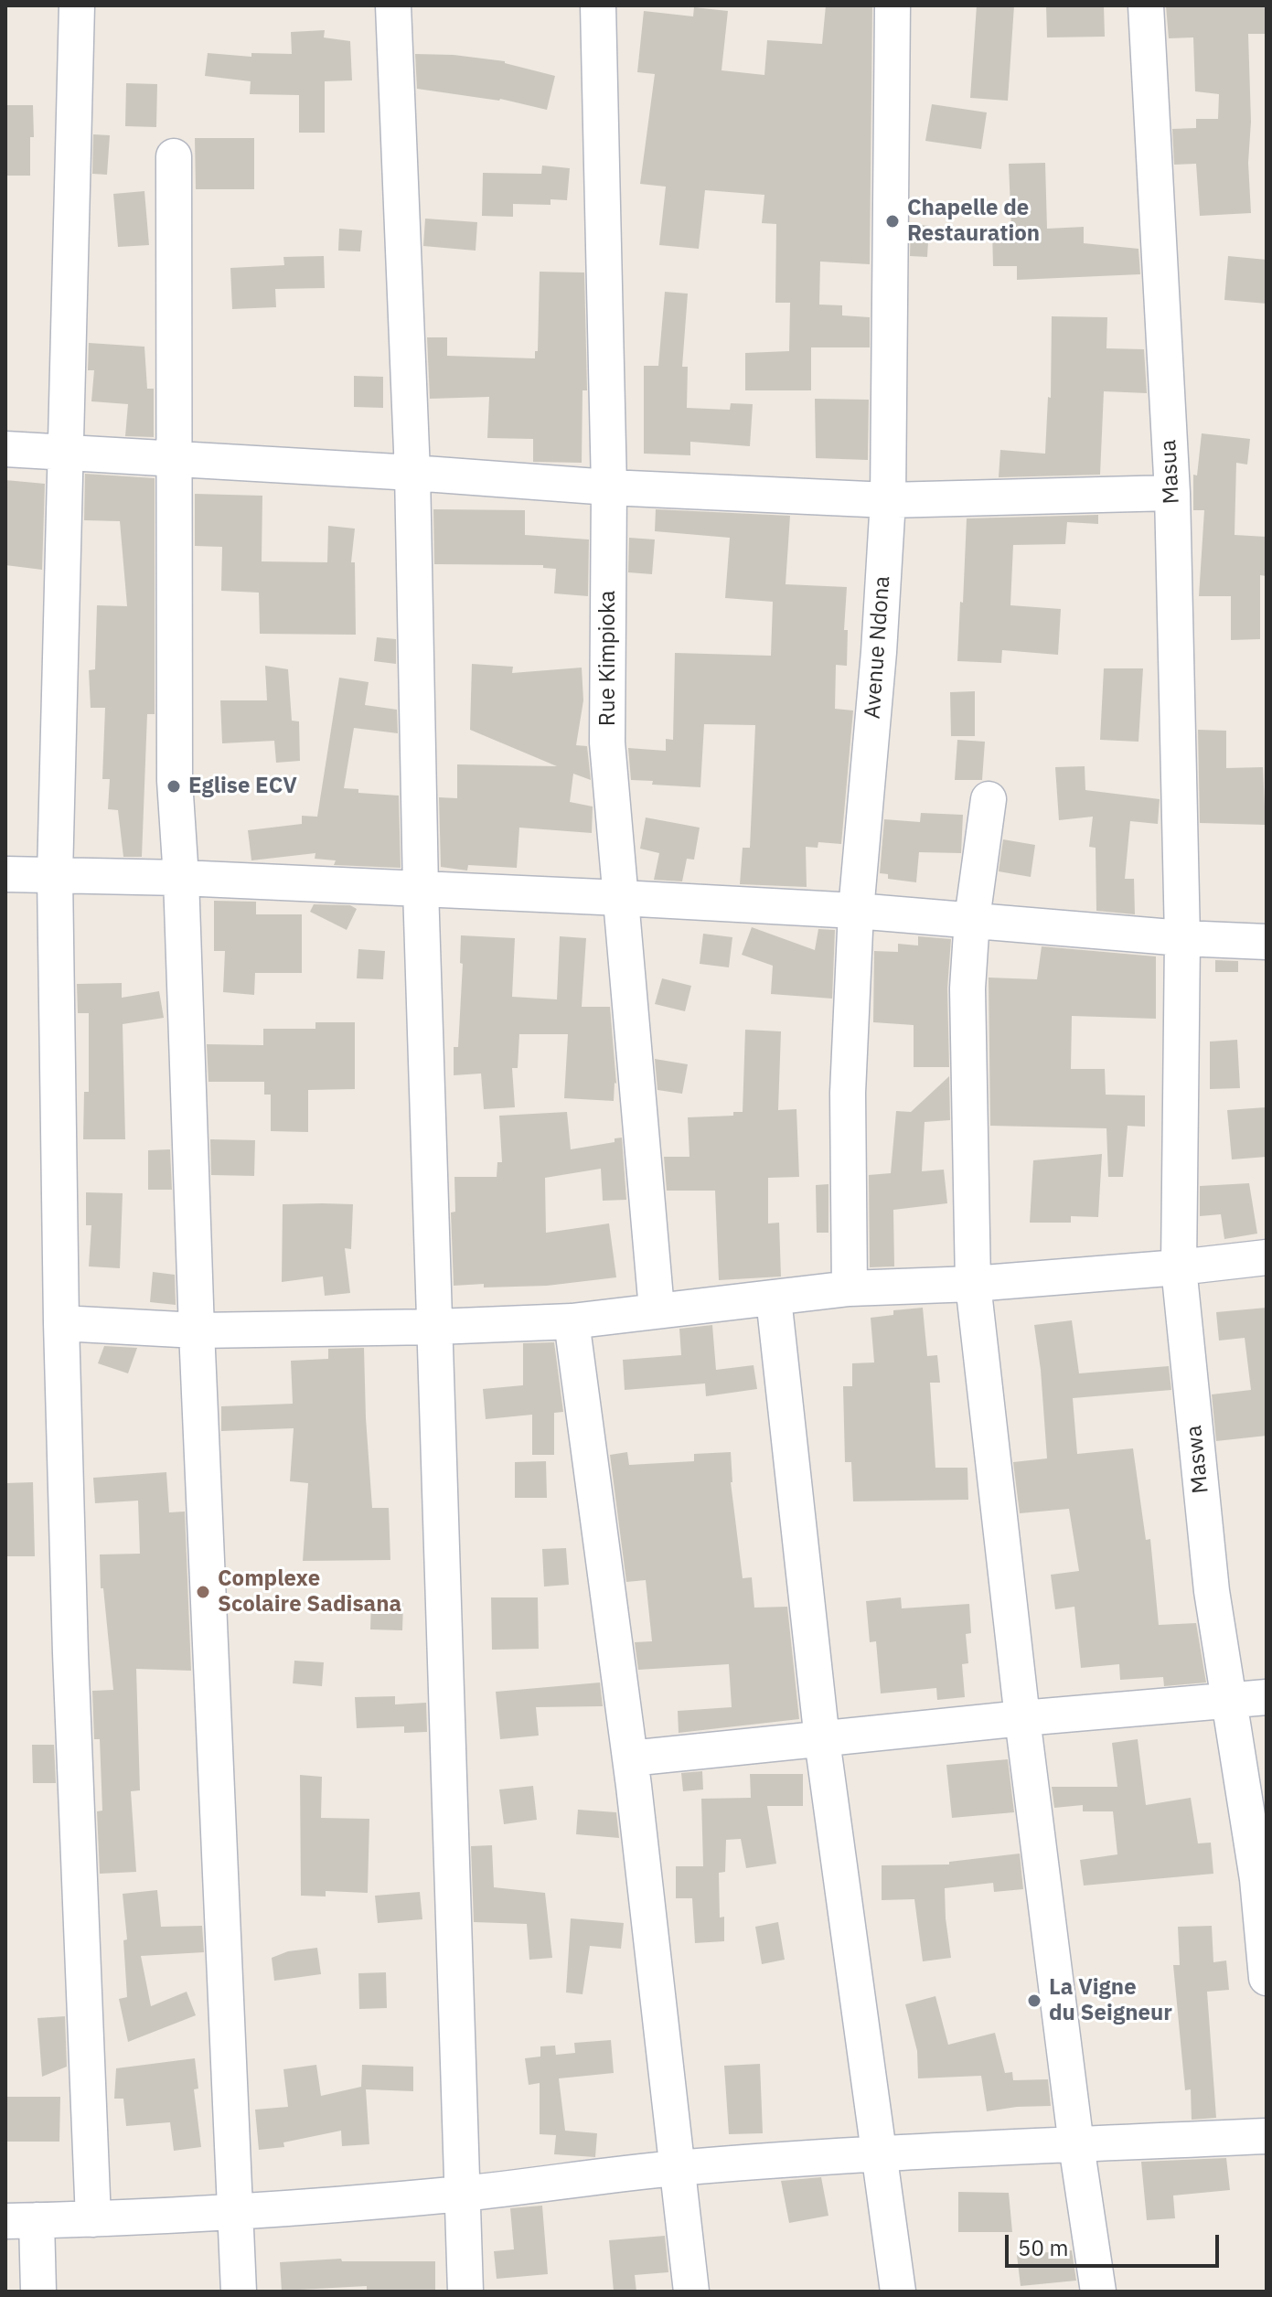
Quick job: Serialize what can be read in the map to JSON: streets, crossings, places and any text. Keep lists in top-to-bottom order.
{
  "streets": {
    "street": [
      "Masua",
      "Avenue Ndona",
      "Rue Kimpioka",
      "Maswa"
    ]
  },
  "crossings": [
    ["Masua", "Maswa"]
  ],
  "places": [
    "Chapelle de Restauration",
    "Eglise ECV",
    "Complexe Scolaire Sadisana",
    "La Vigne du Seigneur"
  ],
  "scale_bar": "50 m"
}
